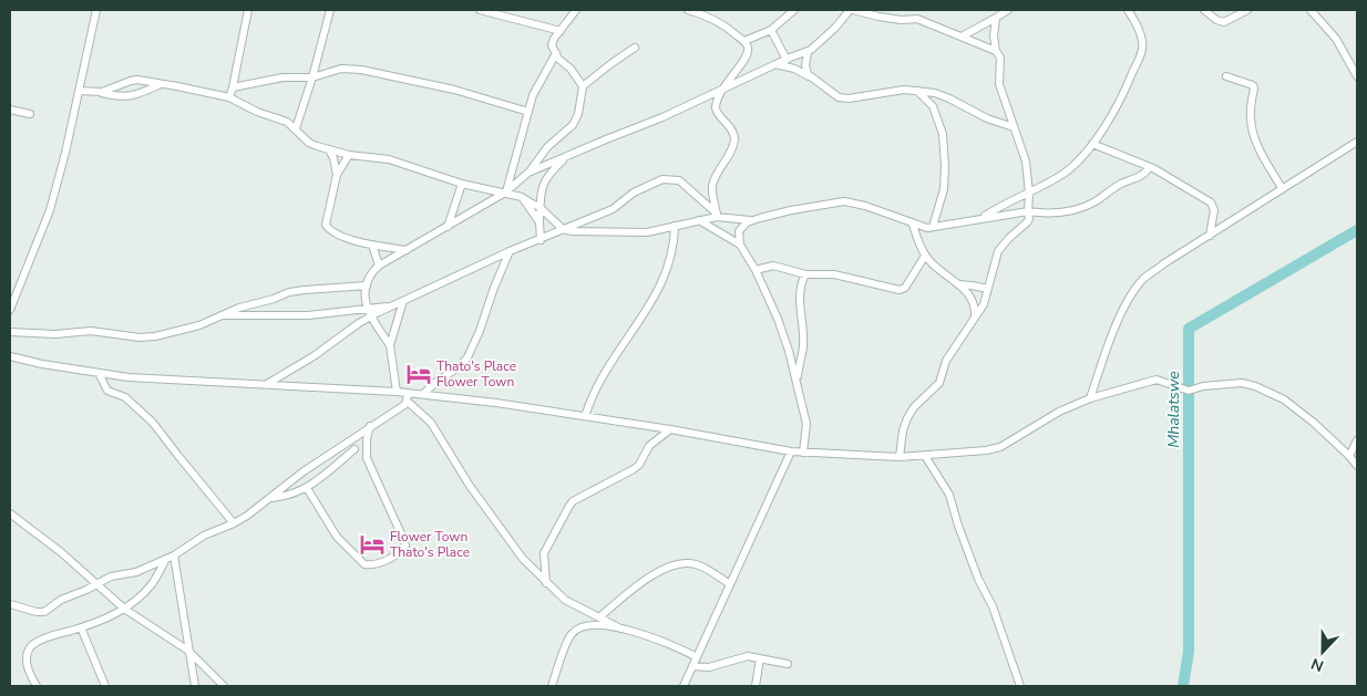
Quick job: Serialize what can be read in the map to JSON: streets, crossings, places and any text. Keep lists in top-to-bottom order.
{
  "water": ["Mhalatswe"],
  "places": {
    "hotel": ["Thato's Place Flower Town", "Flower Town Thato's Place"]
  },
  "north": "bottom"
}
